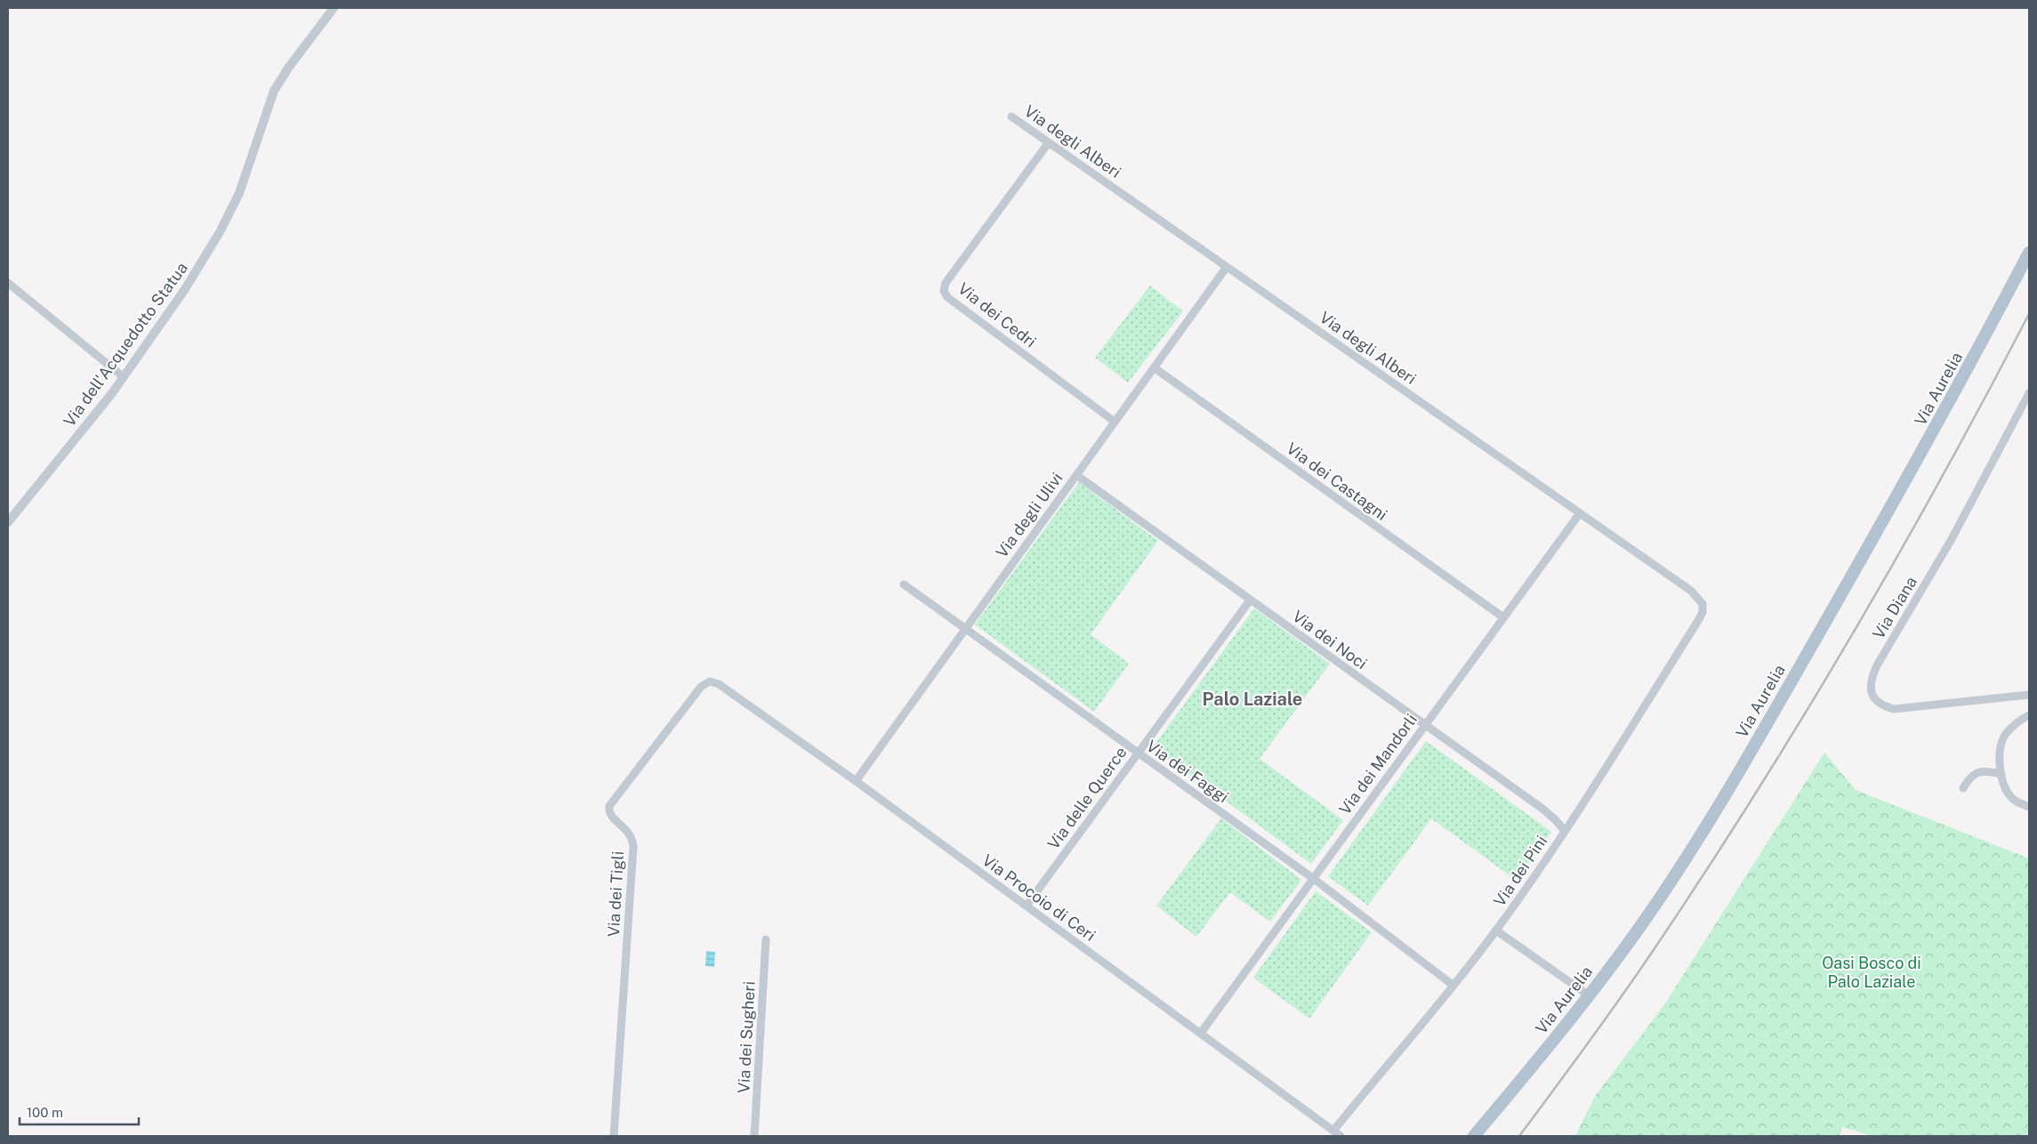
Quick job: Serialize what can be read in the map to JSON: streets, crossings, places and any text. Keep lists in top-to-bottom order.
{
  "streets": {
    "main road": ["Via Aurelia"],
    "street": [
      "Via degli Alberi",
      "Via dei Cedri",
      "Via dell'Acquedotto Statua",
      "Via dei Castagni",
      "Via degli Ulivi",
      "Via Diana",
      "Via dei Noci",
      "Via dei Mandorli",
      "Via dei Faggi",
      "Via delle Querce",
      "Via dei Pini",
      "Via dei Tigli",
      "Via Procoio di Ceri",
      "Via dei Sugheri"
    ]
  },
  "crossings": [
    ["Via degli Alberi", "Via dei Cedri"],
    ["Via degli Alberi", "Via degli Ulivi"],
    ["Via degli Alberi", "Via dei Mandorli"],
    ["Via degli Alberi", "Via dei Pini"],
    ["Via dei Cedri", "Via degli Ulivi"],
    ["Via dei Castagni", "Via degli Ulivi"],
    ["Via dei Castagni", "Via dei Mandorli"],
    ["Via degli Ulivi", "Via dei Noci"],
    ["Via degli Ulivi", "Via dei Faggi"],
    ["Via degli Ulivi", "Via Procoio di Ceri"],
    ["Via dei Noci", "Via dei Mandorli"],
    ["Via dei Noci", "Via delle Querce"],
    ["Via dei Noci", "Via dei Pini"],
    ["Via dei Mandorli", "Via dei Faggi"],
    ["Via dei Mandorli", "Via Procoio di Ceri"],
    ["Via dei Faggi", "Via delle Querce"],
    ["Via dei Faggi", "Via dei Pini"],
    ["Via delle Querce", "Via Procoio di Ceri"],
    ["Via dei Pini", "Via Procoio di Ceri"],
    ["Via dei Tigli", "Via Procoio di Ceri"]
  ],
  "districts": ["Palo Laziale"],
  "parks": ["Oasi Bosco di Palo Laziale"],
  "scale_bar": "100 m"
}
